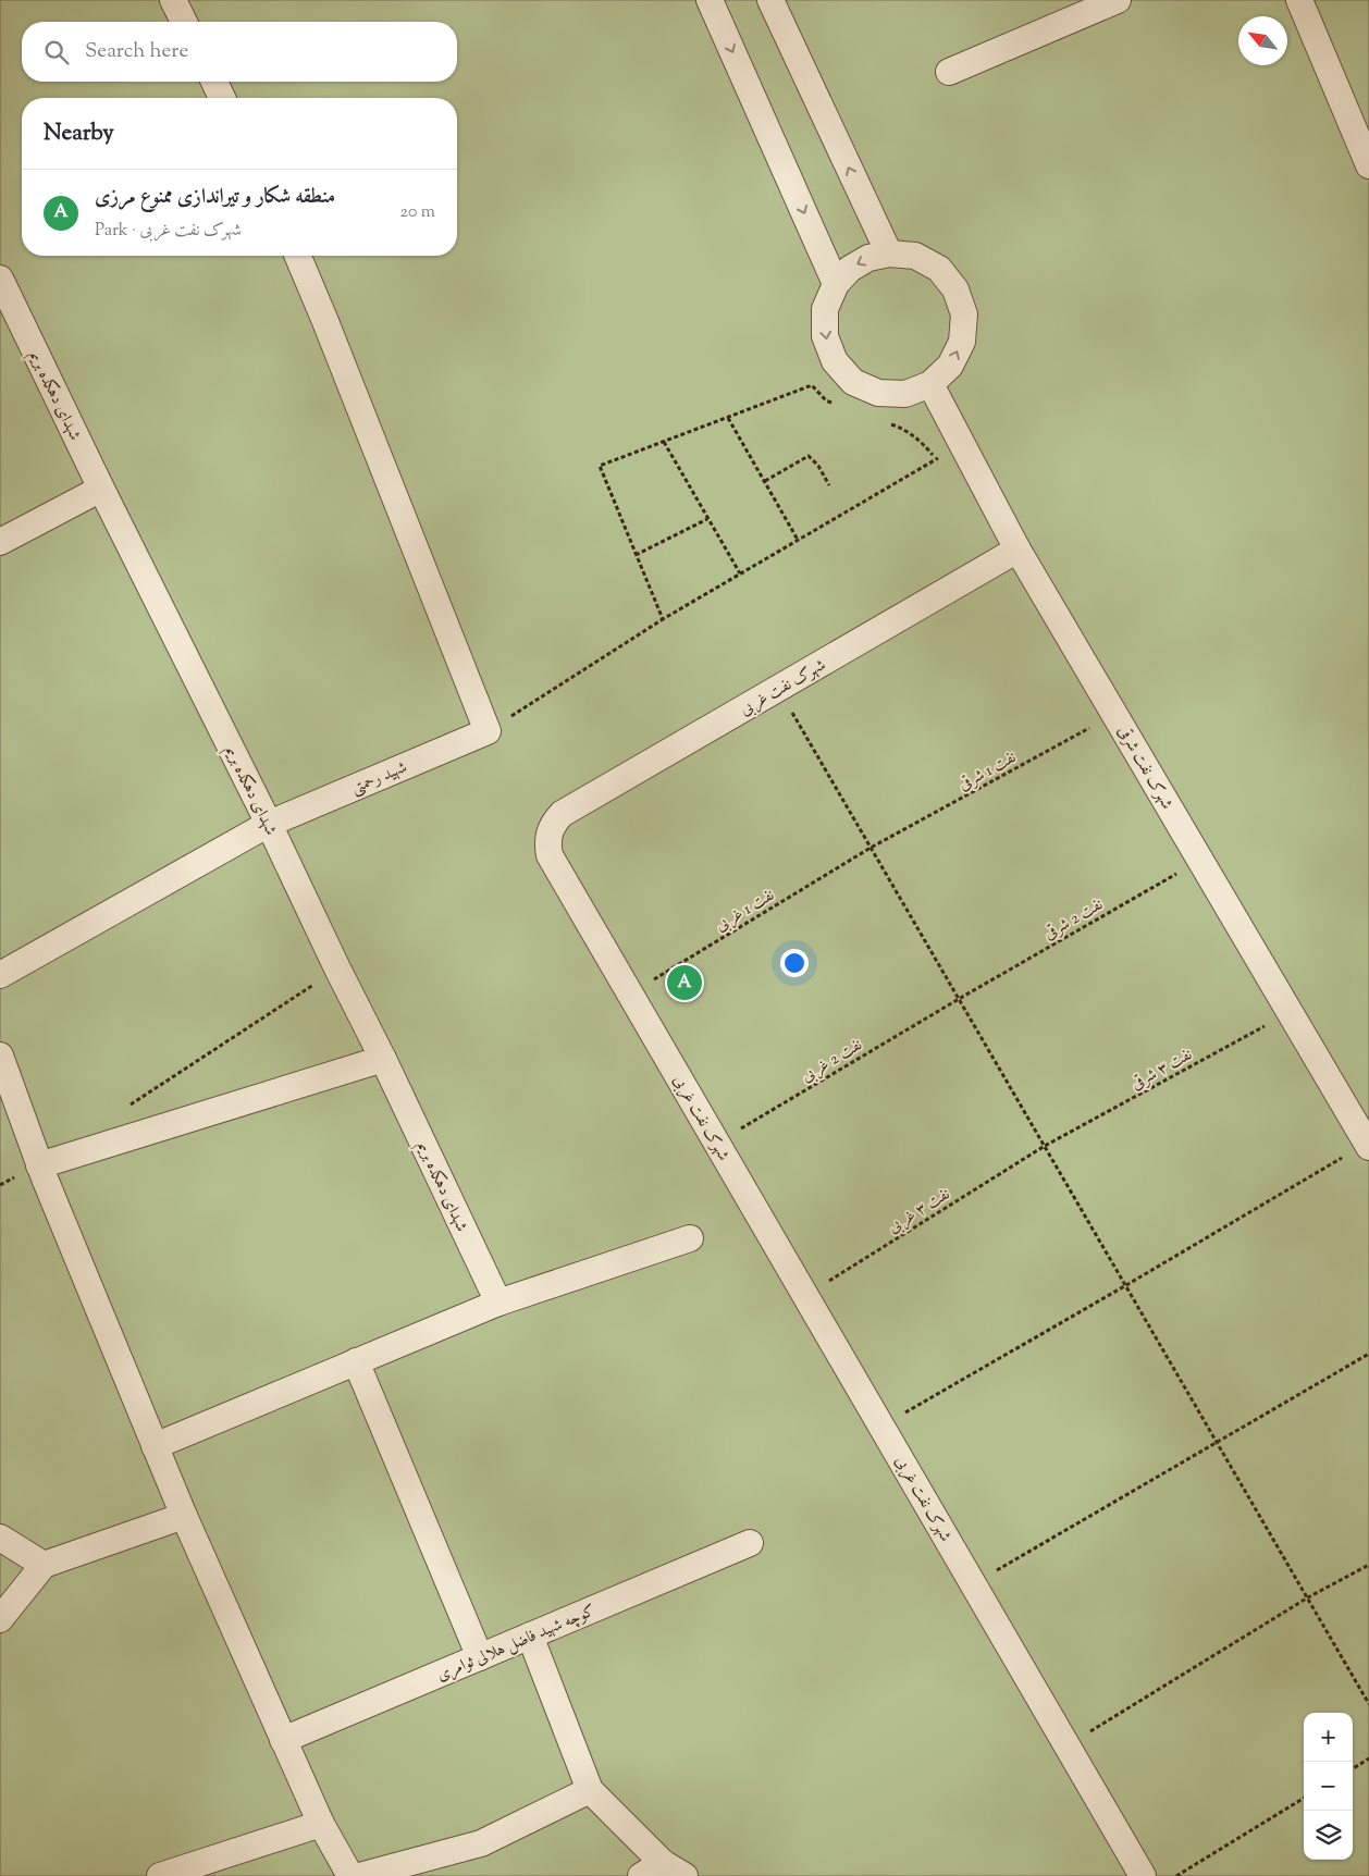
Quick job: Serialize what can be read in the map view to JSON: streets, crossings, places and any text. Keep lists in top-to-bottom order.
{
  "streets": {
    "street": [
      "شهدای دهکده بریم",
      "شهرک نفت غربی",
      "شهرک نفت شرقی",
      "شهید رحمتی",
      "کوچه شهید فاضل هلالی ثوامری"
    ],
    "path": [
      "نفت 1 شرقی",
      "نفت 1 غربی",
      "نفت 2 شرقی",
      "نفت 2 غربی",
      "نفت ۳ شرقی",
      "نفت ۳ غربی"
    ]
  },
  "crossings": [
    ["شهدای دهکده بریم", "شهید رحمتی"],
    ["شهرک نفت غربی", "شهرک نفت شرقی"],
    ["شهرک نفت غربی", "نفت 1 غربی"],
    ["شهرک نفت غربی", "نفت 2 غربی"],
    ["شهرک نفت غربی", "نفت ۳ غربی"],
    ["شهرک نفت شرقی", "نفت 1 شرقی"],
    ["شهرک نفت شرقی", "نفت 2 شرقی"],
    ["شهرک نفت شرقی", "نفت ۳ شرقی"],
    ["نفت 1 شرقی", "نفت 1 غربی"],
    ["نفت 2 شرقی", "نفت 2 غربی"],
    ["نفت ۳ شرقی", "نفت ۳ غربی"]
  ],
  "north": "top left",
  "page": {
    "search": "Search here",
    "heading": "Nearby",
    "list": [
      {
        "mark": "A",
        "name": "منطقه شکار و تیراندازی ممنوع مرزی",
        "note": "Park · شهرک نفت غربی",
        "value": "20 m"
      }
    ],
    "pins": "A",
    "map_buttons": ["+", "−"]
  }
}
